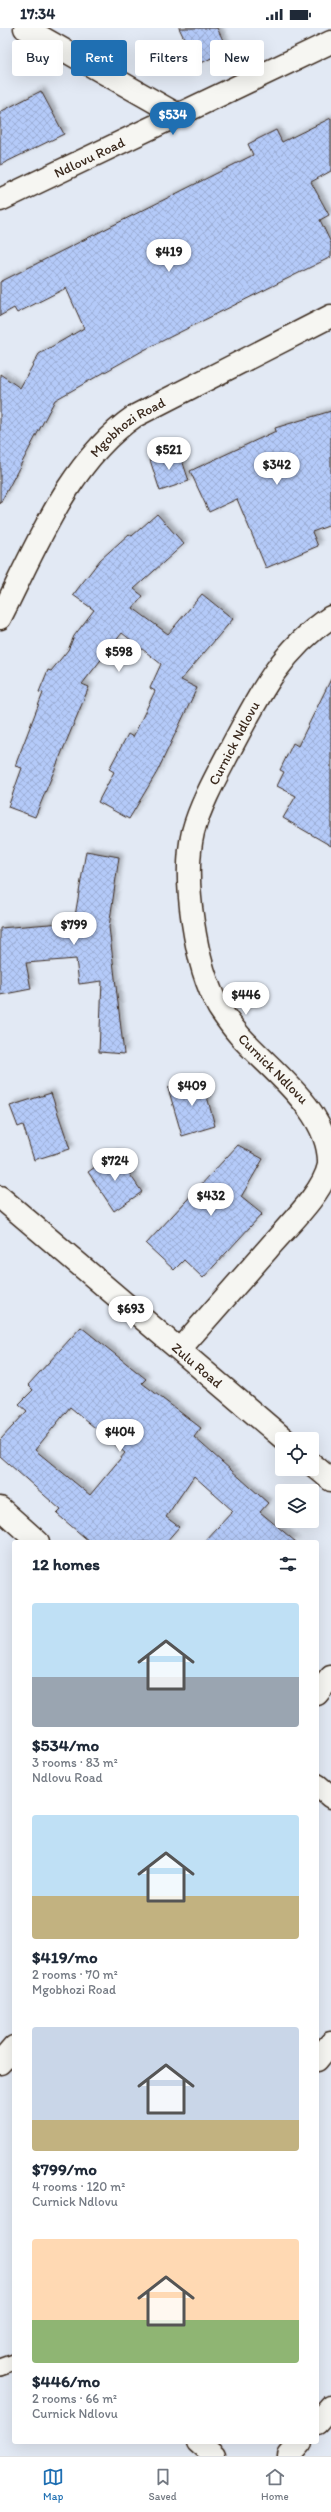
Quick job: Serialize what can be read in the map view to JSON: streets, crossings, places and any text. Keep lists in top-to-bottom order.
{
  "streets": {
    "street": [
      "Ndlovu Road",
      "Mgobhozi Road",
      "Curnick Ndlovu",
      "Zulu Road"
    ]
  },
  "crossings": [
    ["Curnick Ndlovu", "Zulu Road"]
  ],
  "page": {
    "status": "17:34",
    "chip": [
      "Buy",
      "Rent",
      "Filters",
      "New"
    ],
    "price": [
      "$534",
      "$419",
      "$521",
      "$342",
      "$598",
      "$799",
      "$446",
      "$409",
      "$724",
      "$432",
      "$693",
      "$404"
    ],
    "heading": "12 homes",
    "list": [
      {
        "name": "$534/mo",
        "note": "3 rooms · 83 m² · Ndlovu Road"
      },
      {
        "name": "$419/mo",
        "note": "2 rooms · 70 m² · Mgobhozi Road"
      },
      {
        "name": "$799/mo",
        "note": "4 rooms · 120 m² · Curnick Ndlovu"
      },
      {
        "name": "$446/mo",
        "note": "2 rooms · 66 m² · Curnick Ndlovu"
      }
    ],
    "tabs": ["Map", "Saved", "Home"]
  }
}
